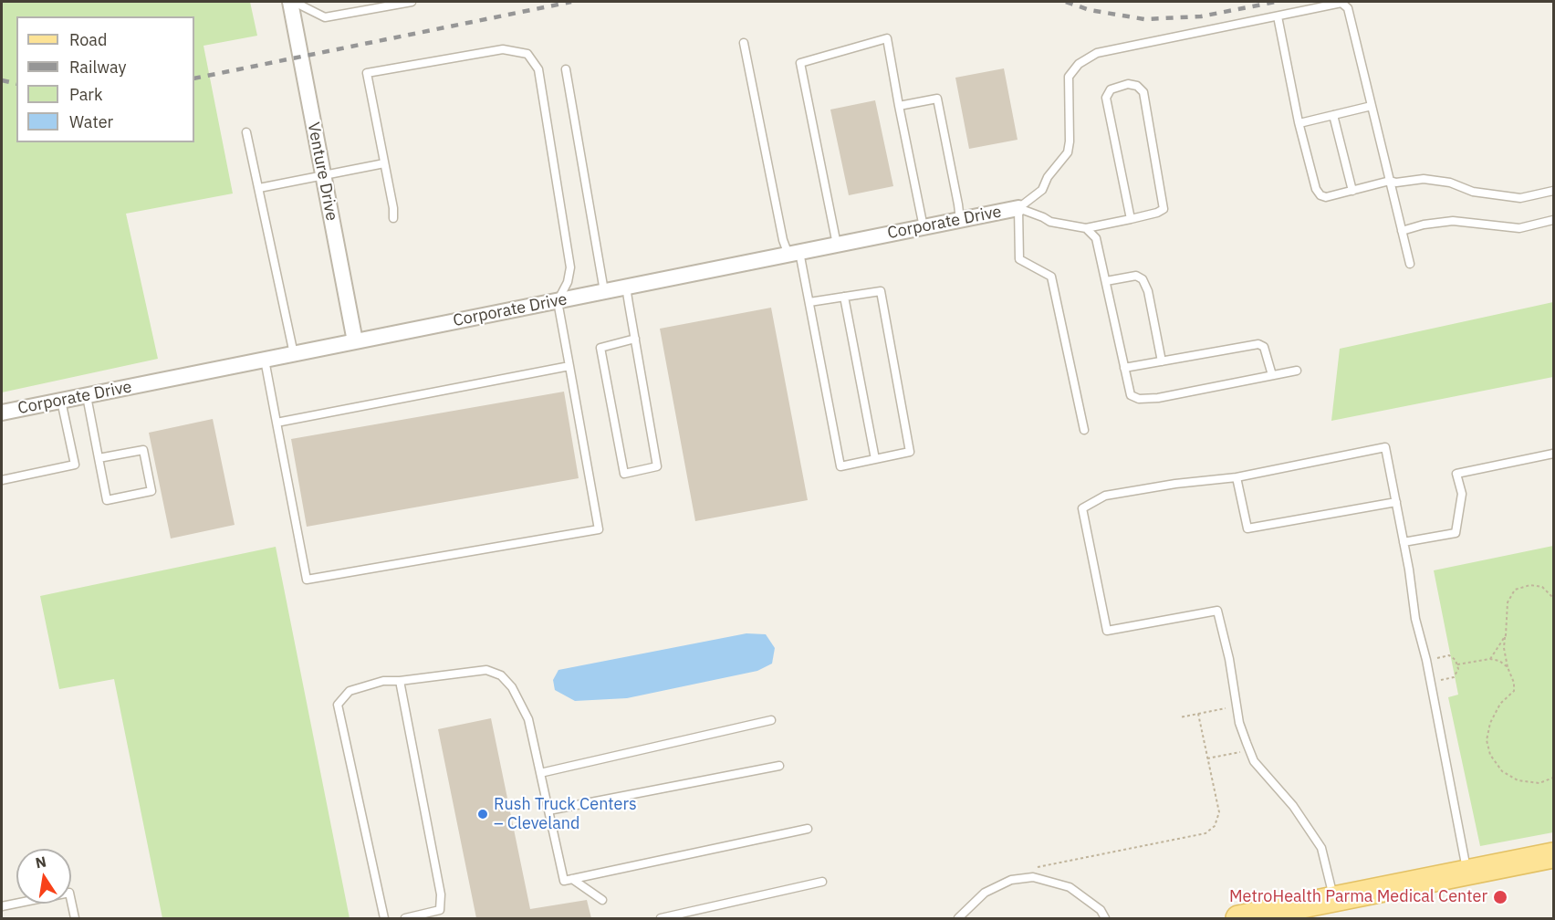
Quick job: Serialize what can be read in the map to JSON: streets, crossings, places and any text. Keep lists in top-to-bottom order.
{
  "streets": {
    "street": ["Venture Drive", "Corporate Drive"]
  },
  "crossings": [
    ["Venture Drive", "Corporate Drive"]
  ],
  "places": ["Rush Truck Centers – Cleveland", "MetroHealth Parma Medical Center"],
  "legend": [
    "Road",
    "Railway",
    "Park",
    "Water"
  ],
  "north": "top"
}
